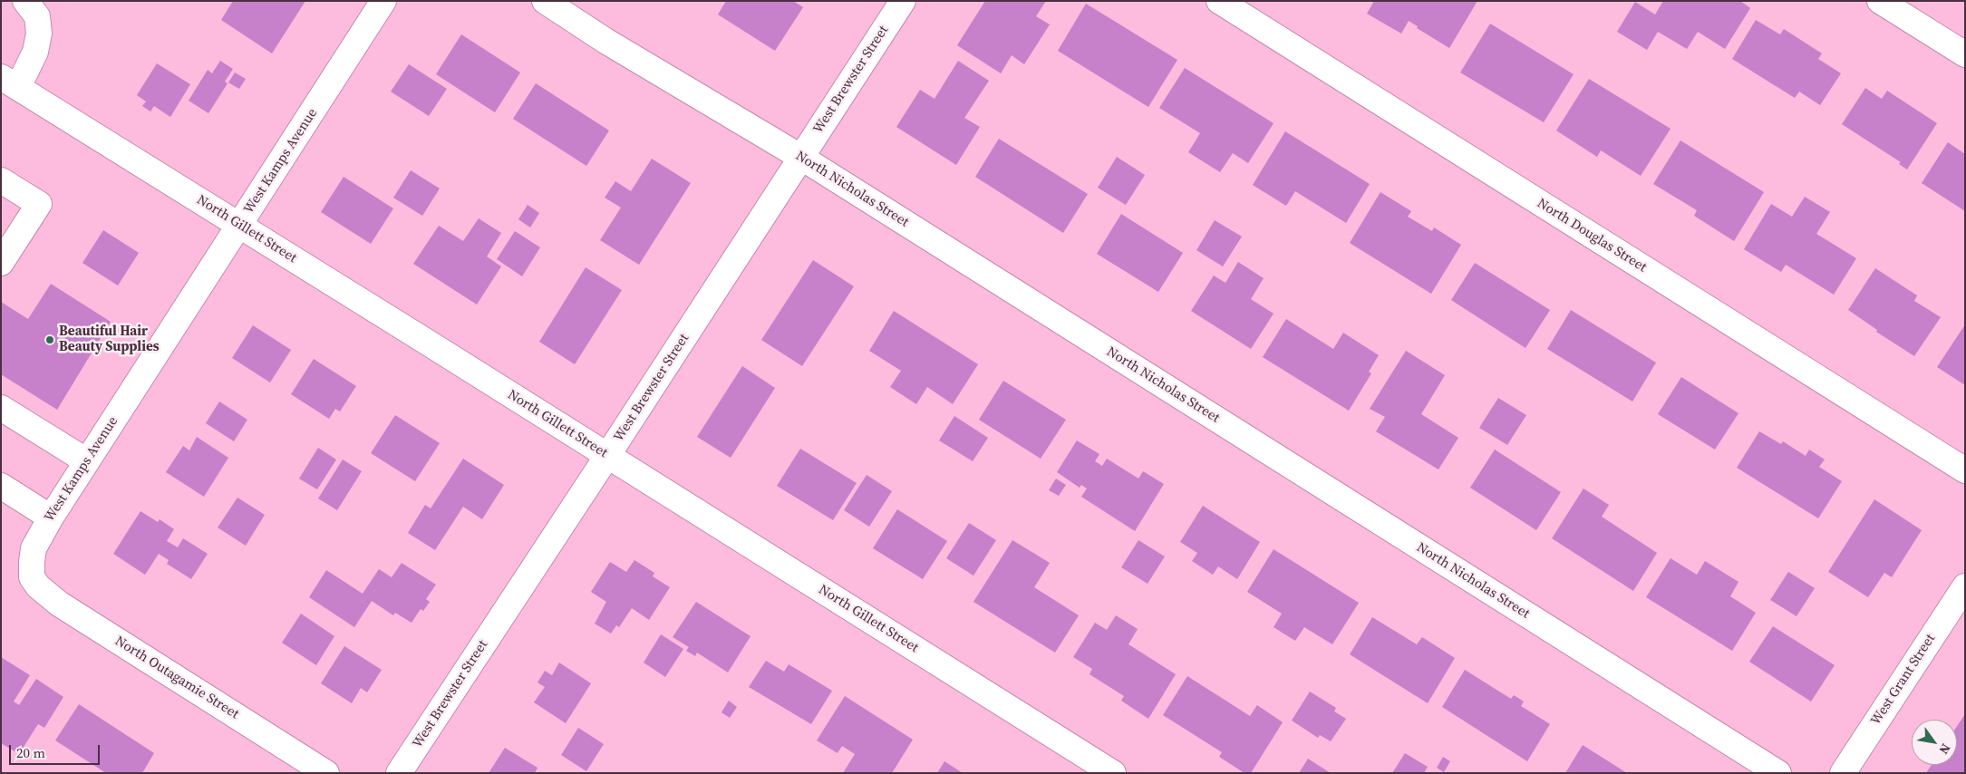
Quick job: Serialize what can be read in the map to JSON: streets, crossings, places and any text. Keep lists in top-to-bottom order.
{
  "streets": {
    "street": [
      "West Brewster Street",
      "West Kamps Avenue",
      "North Nicholas Street",
      "North Gillett Street",
      "North Douglas Street",
      "North Outagamie Street",
      "West Grant Street"
    ]
  },
  "crossings": [
    ["West Brewster Street", "North Nicholas Street"],
    ["West Brewster Street", "North Gillett Street"],
    ["West Kamps Avenue", "North Gillett Street"],
    ["West Kamps Avenue", "North Outagamie Street"]
  ],
  "places": ["Beautiful Hair Beauty Supplies"],
  "scale_bar": "20 m",
  "north": "bottom right"
}
